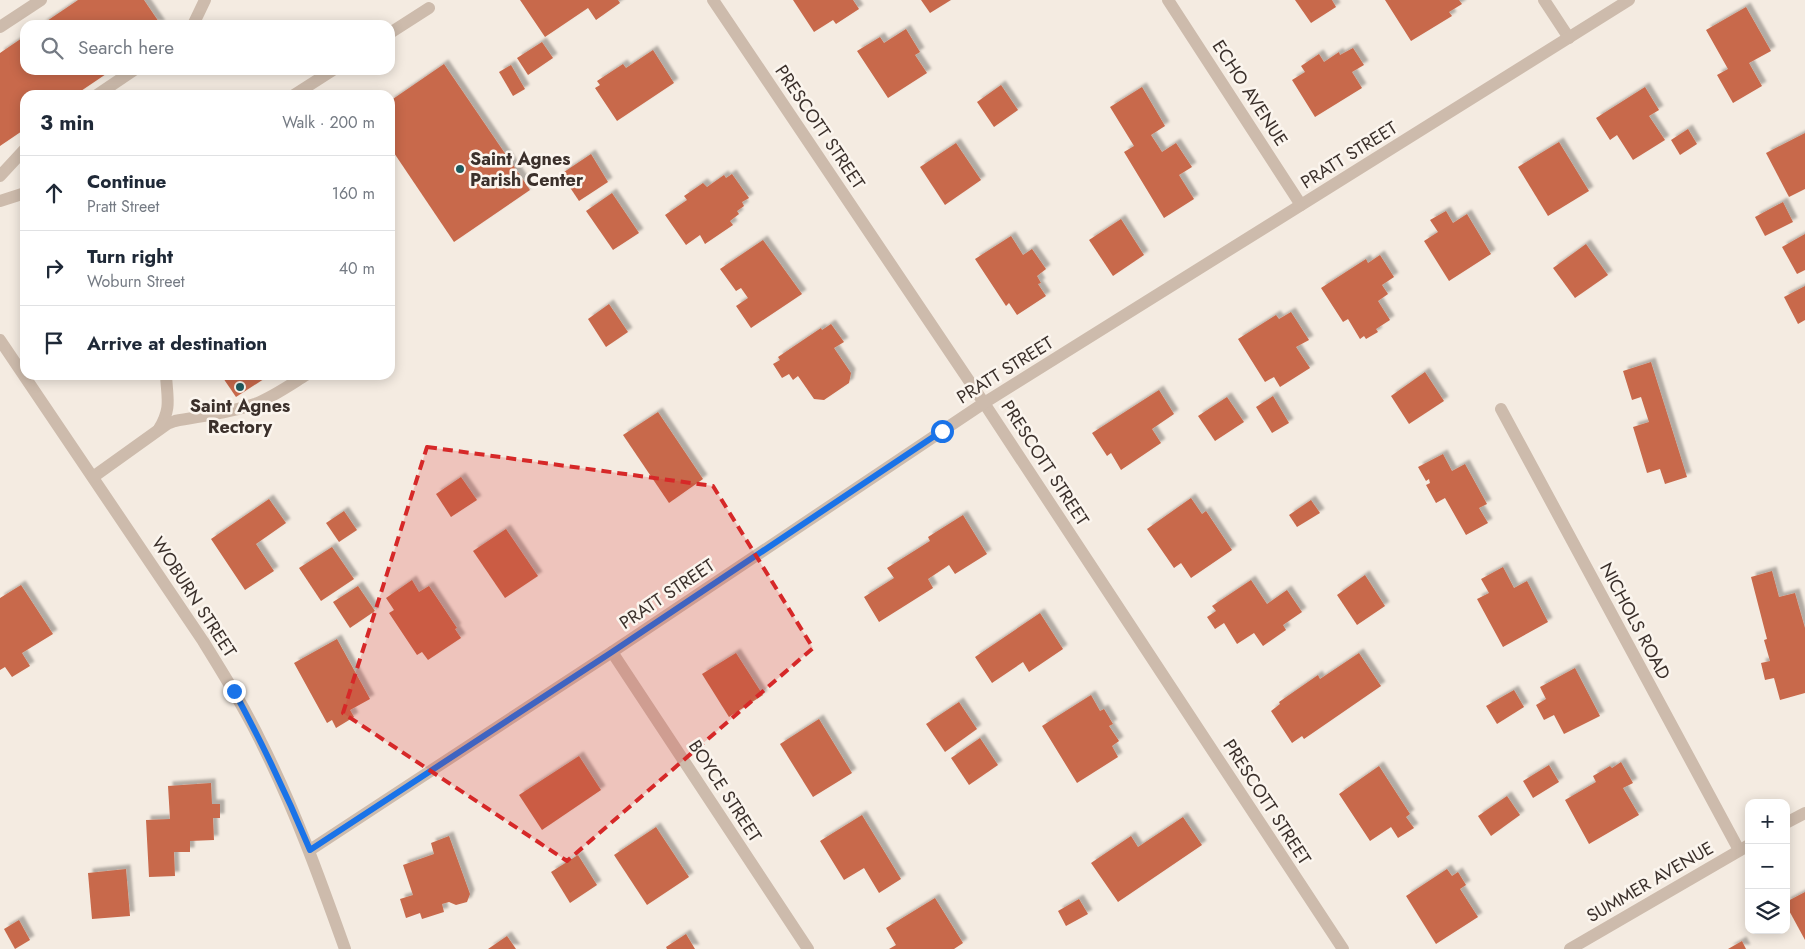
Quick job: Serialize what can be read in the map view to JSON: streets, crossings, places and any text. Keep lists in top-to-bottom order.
{
  "streets": {
    "street": [
      "ECHO AVENUE",
      "PRESCOTT STREET",
      "PRATT STREET",
      "WOBURN STREET",
      "NICHOLS ROAD",
      "BOYCE STREET",
      "SUMMER AVENUE"
    ]
  },
  "crossings": [
    ["ECHO AVENUE", "PRATT STREET"],
    ["PRESCOTT STREET", "PRATT STREET"],
    ["PRATT STREET", "WOBURN STREET"],
    ["PRATT STREET", "BOYCE STREET"],
    ["NICHOLS ROAD", "SUMMER AVENUE"]
  ],
  "places": ["Saint Agnes Parish Center", "Saint Agnes Rectory"],
  "page": {
    "search": "Search here",
    "heading": ["3 min", "Walk · 200 m"],
    "list": [
      ["Continue", "Pratt Street", "160 m"],
      ["Turn right", "Woburn Street", "40 m"],
      "Arrive at destination"
    ],
    "map_buttons": ["+", "−"]
  }
}
